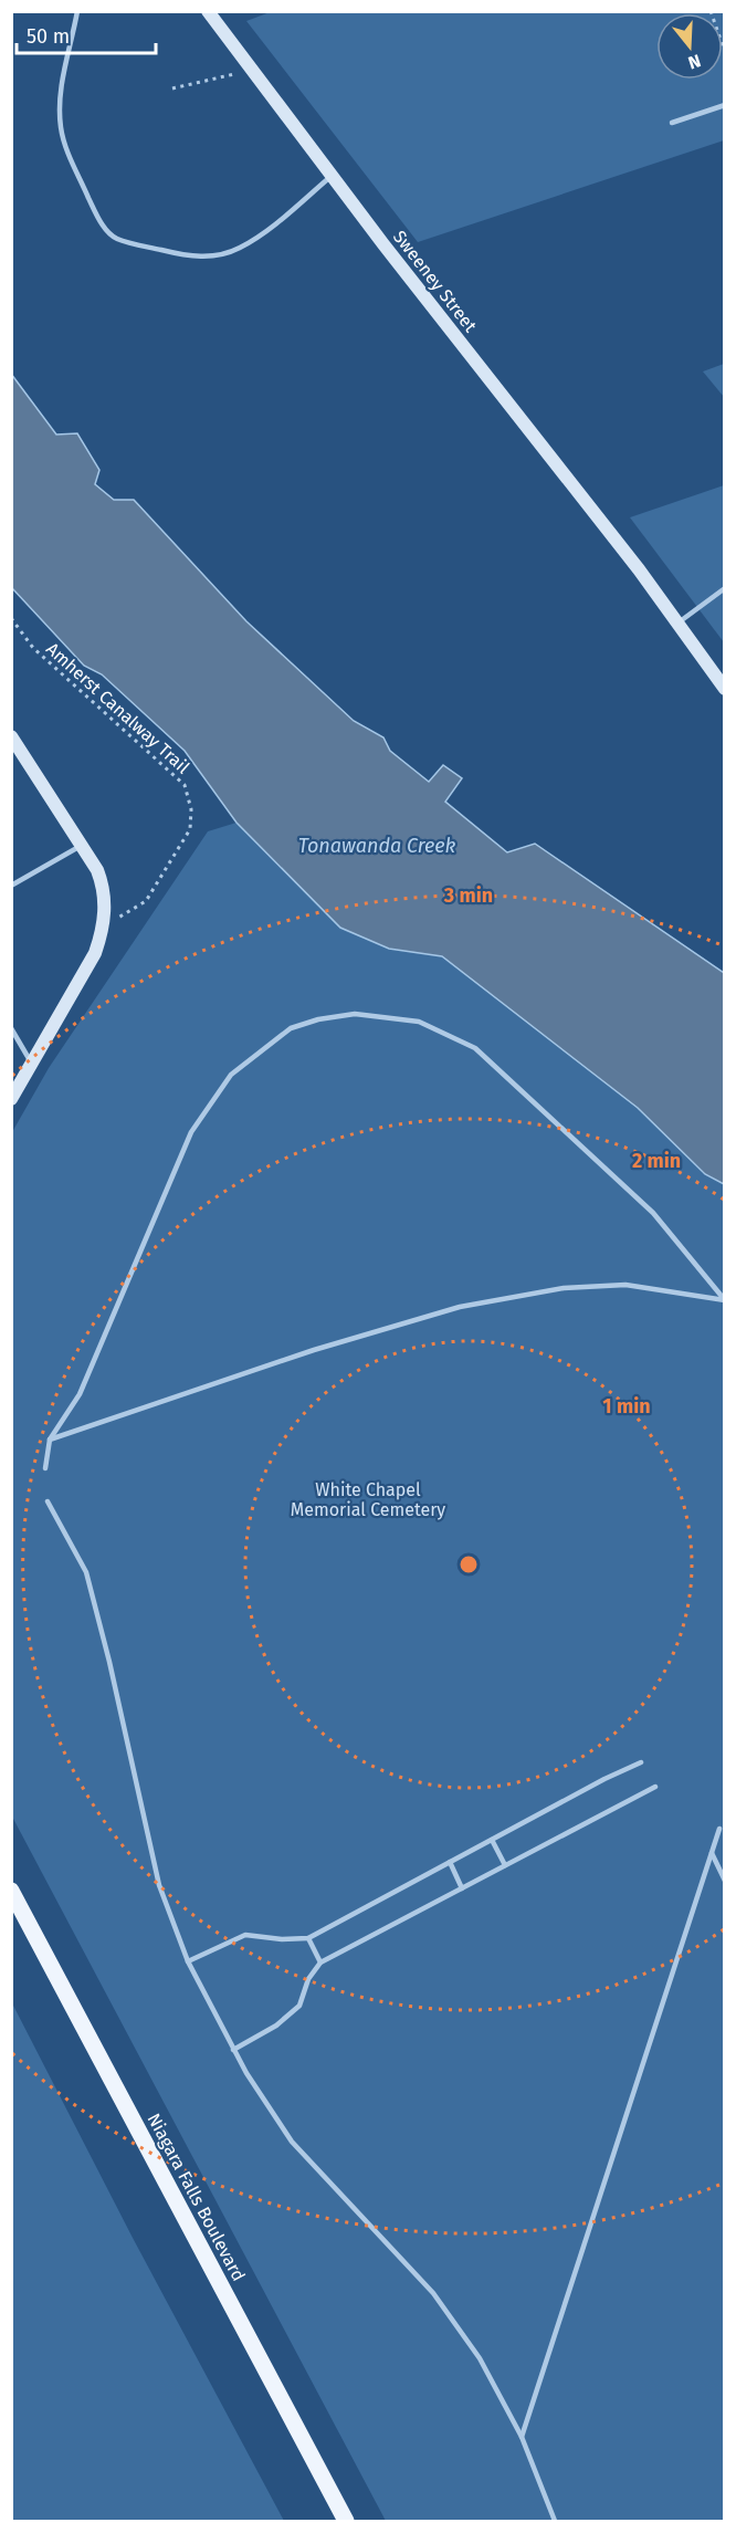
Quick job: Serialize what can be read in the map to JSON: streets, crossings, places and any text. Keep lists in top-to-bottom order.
{
  "streets": {
    "main road": ["Niagara Falls Boulevard"],
    "street": ["Sweeney Street"],
    "path": ["Amherst Canalway Trail"]
  },
  "water": ["Tonawanda Creek"],
  "parks": ["White Chapel Memorial Cemetery"],
  "scale_bar": "50 m",
  "north": "bottom",
  "rings": ["3 min", "2 min", "1 min"]
}
